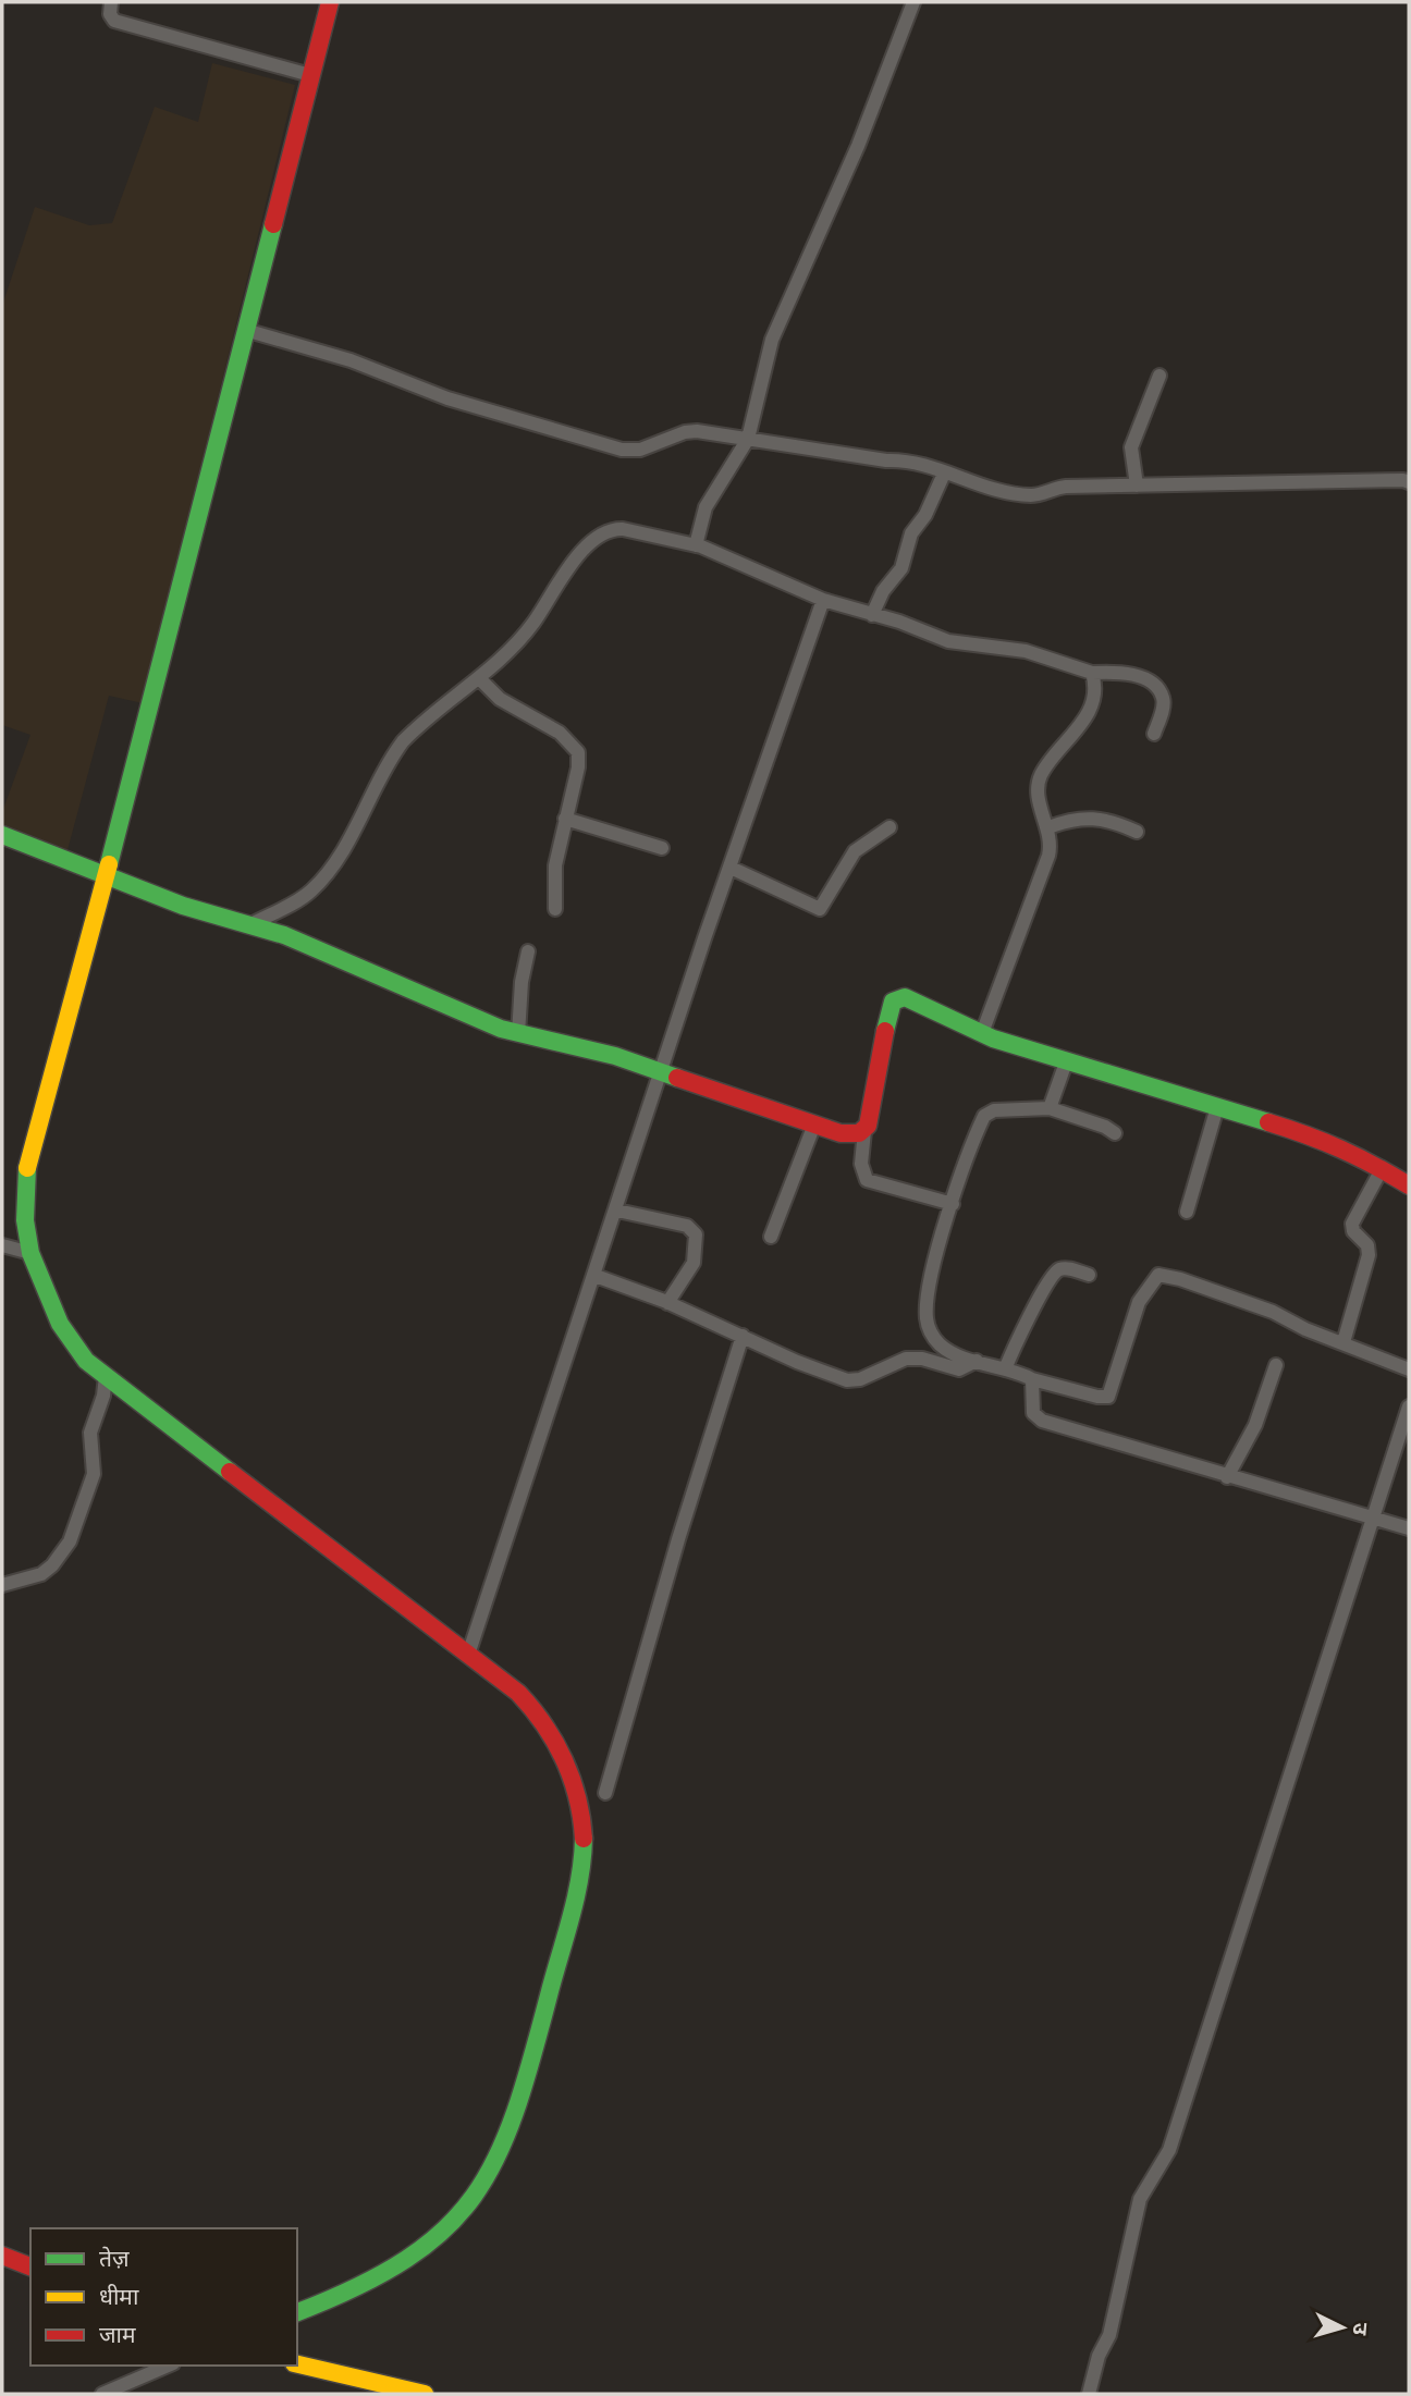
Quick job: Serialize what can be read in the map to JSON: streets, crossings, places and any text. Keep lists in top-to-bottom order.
{
  "legend": ["तेज़", "धीमा", "जाम"],
  "north": "right"
}
